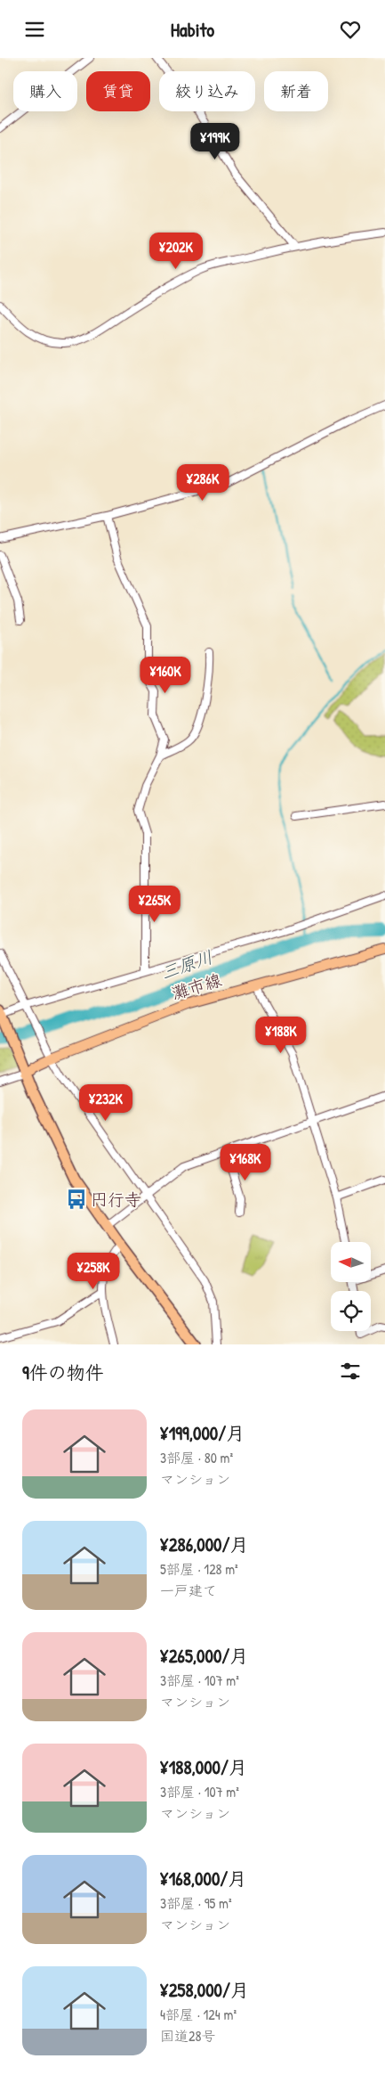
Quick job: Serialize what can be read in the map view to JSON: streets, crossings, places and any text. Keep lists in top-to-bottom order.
{
  "streets": {
    "main road": ["灘市線"]
  },
  "water": ["三原川"],
  "places": {
    "bus stop": ["円行寺"]
  },
  "north": "left",
  "page": {
    "header": "Habito",
    "chip": [
      "購入",
      "賃貸",
      "絞り込み",
      "新着"
    ],
    "price": [
      "¥199K",
      "¥202K",
      "¥286K",
      "¥160K",
      "¥265K",
      "¥188K",
      "¥232K",
      "¥168K",
      "¥258K"
    ],
    "heading": "9件の物件",
    "list": [
      {
        "name": "¥199,000/月",
        "note": "3部屋 · 80 m² · マンション"
      },
      {
        "name": "¥286,000/月",
        "note": "5部屋 · 128 m² · 一戸建て"
      },
      {
        "name": "¥265,000/月",
        "note": "3部屋 · 107 m² · マンション"
      },
      {
        "name": "¥188,000/月",
        "note": "3部屋 · 107 m² · マンション"
      },
      {
        "name": "¥168,000/月",
        "note": "3部屋 · 95 m² · マンション"
      },
      {
        "name": "¥258,000/月",
        "note": "4部屋 · 124 m² · 国道28号"
      }
    ]
  }
}
